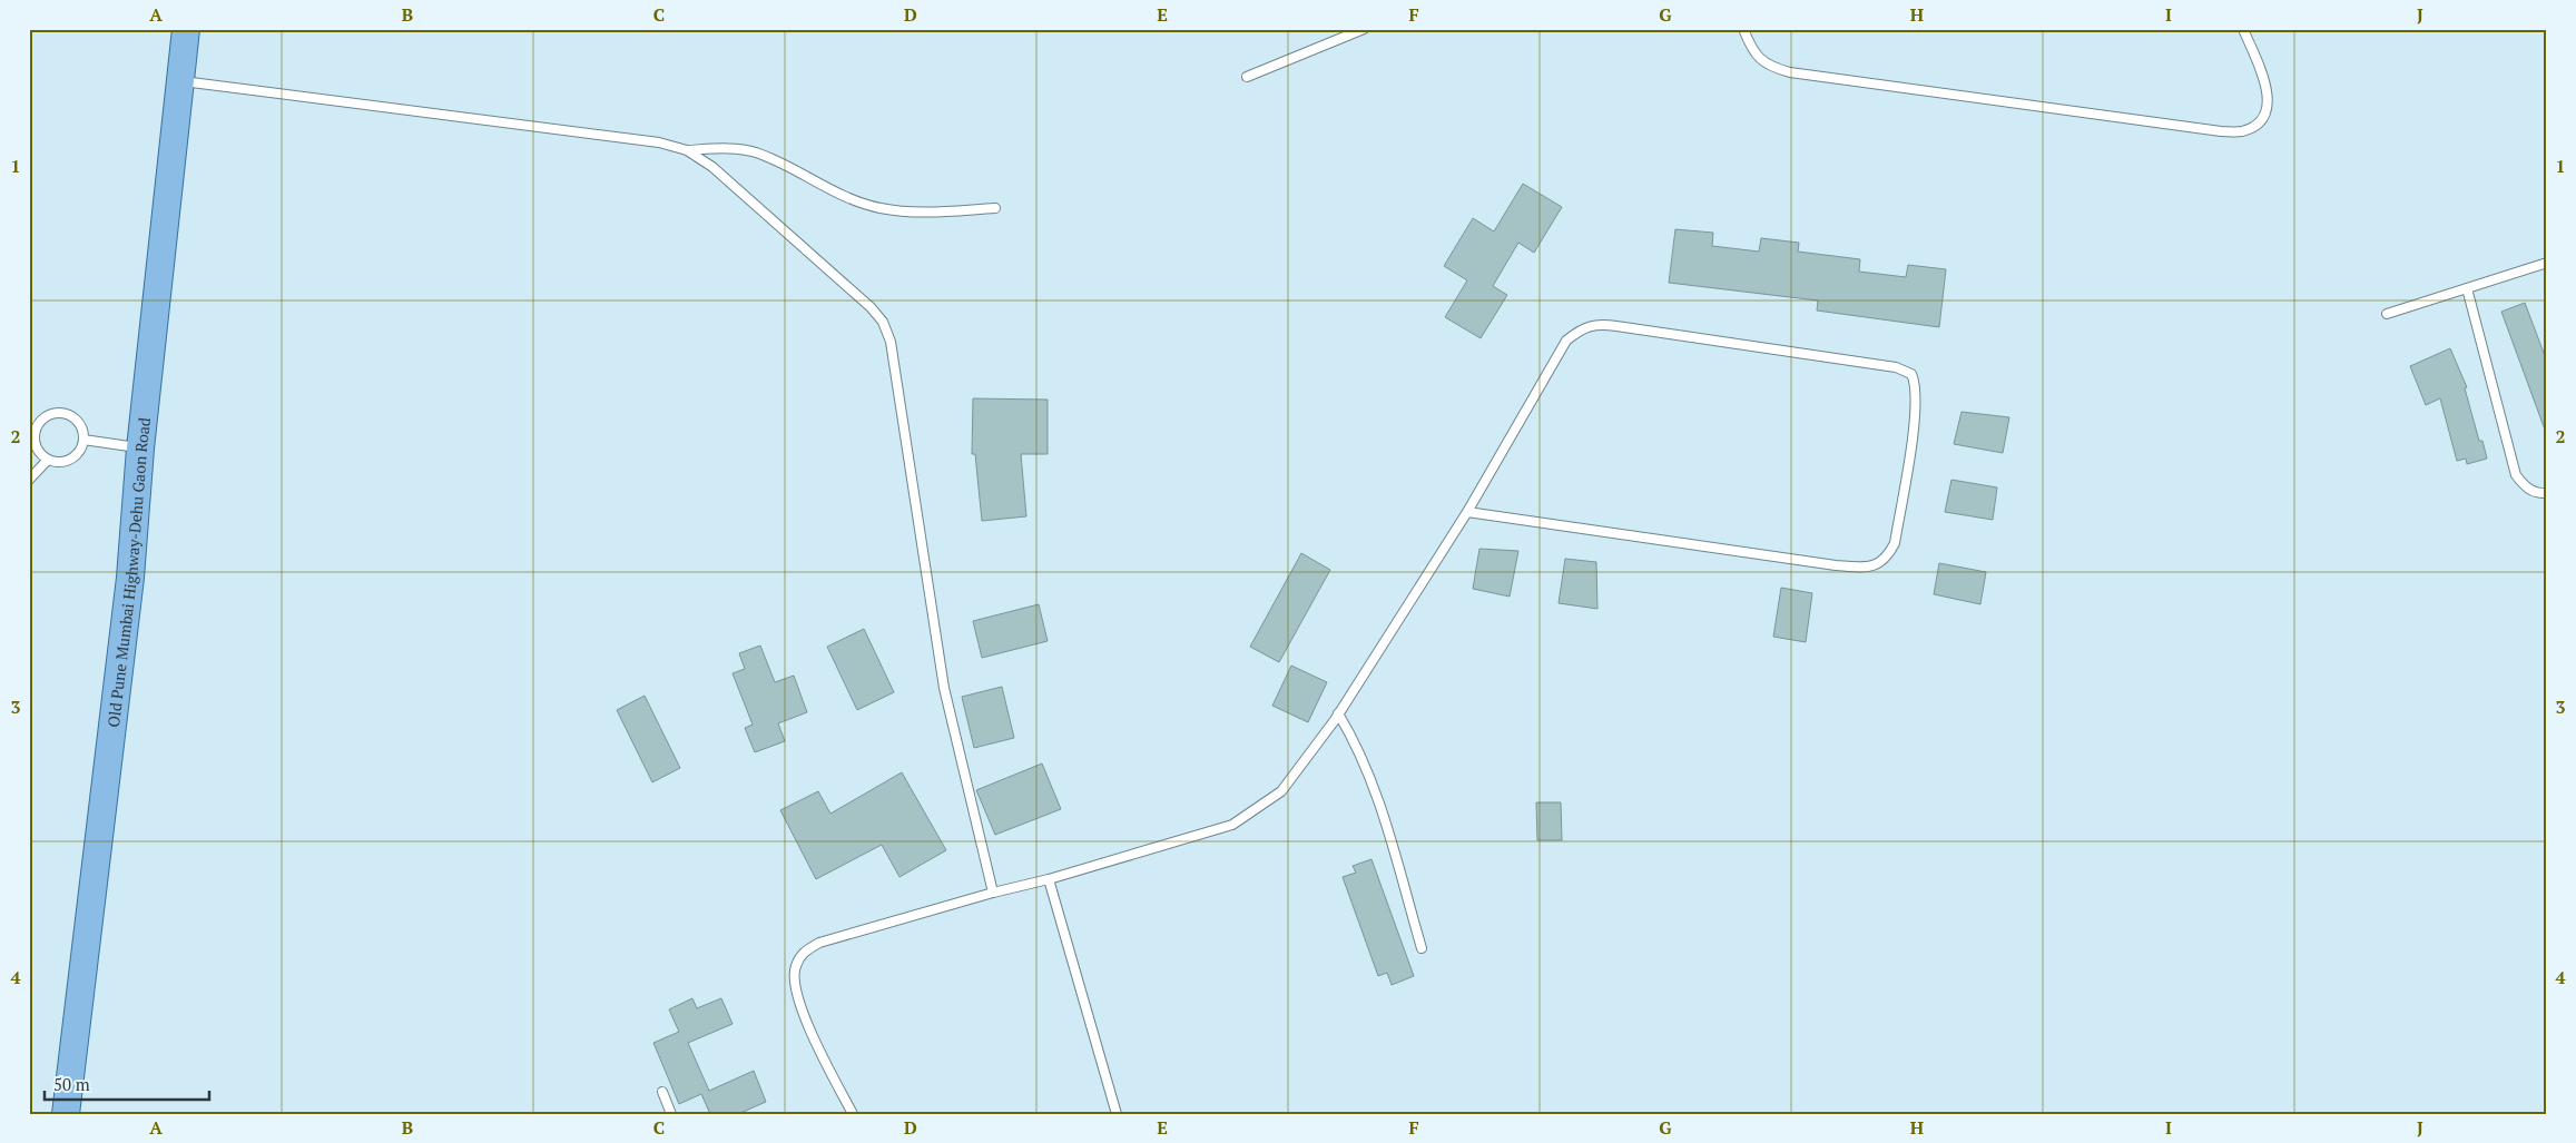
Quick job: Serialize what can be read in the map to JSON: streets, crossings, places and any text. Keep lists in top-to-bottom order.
{
  "streets": {
    "main road": ["Old Pune Mumbai Highway-Dehu Gaon Road"]
  },
  "scale_bar": "50 m",
  "grid": {
    "columns": [
      "A",
      "B",
      "C",
      "D",
      "E",
      "F",
      "G",
      "H",
      "I",
      "J"
    ],
    "rows": [
      "1",
      "2",
      "3",
      "4"
    ]
  }
}
